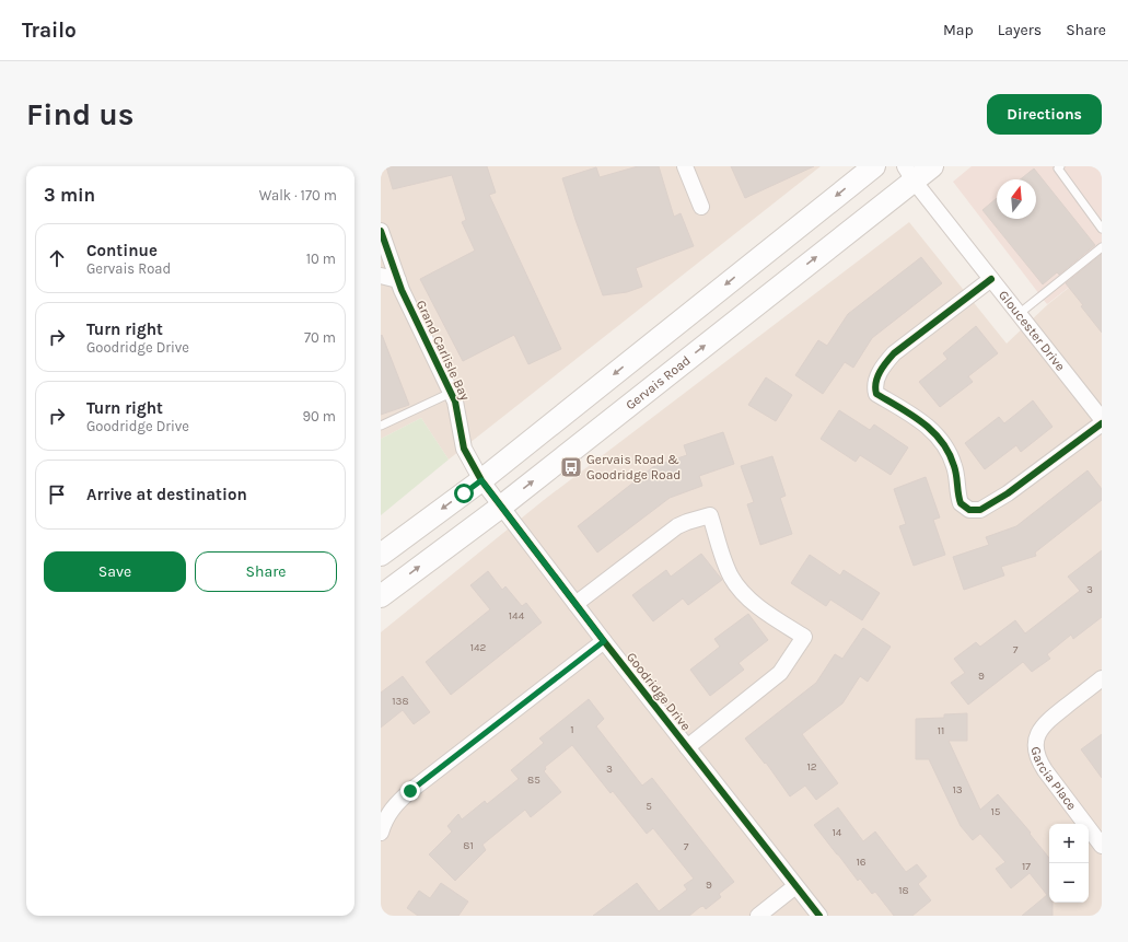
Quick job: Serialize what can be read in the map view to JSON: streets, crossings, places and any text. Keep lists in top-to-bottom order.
{
  "streets": {
    "main road": ["Gervais Road"],
    "street": [
      "Gloucester Drive",
      "Grand Carlisle Bay",
      "Goodridge Drive",
      "Garcia Place"
    ]
  },
  "crossings": [
    ["Gloucester Drive", "Gervais Road"],
    ["Grand Carlisle Bay", "Goodridge Drive"],
    ["Gervais Road", "Goodridge Drive"]
  ],
  "places": {
    "bus stop": ["Gervais Road & Goodridge Road"]
  },
  "house_numbers": [
    "3",
    "144",
    "142",
    "7",
    "9",
    "138",
    "1",
    "11",
    "12",
    "3",
    "85",
    "13",
    "5",
    "15",
    "14",
    "81",
    "7",
    "16",
    "17",
    "9",
    "18"
  ],
  "north": "top",
  "page": {
    "header": "Trailo",
    "nav": ["Map", "Layers", "Share"],
    "buttons": [
      "Directions",
      ["Save", "Share"]
    ],
    "title": "Find us",
    "heading": ["3 min", "Walk · 170 m"],
    "list": [
      ["Continue", "Gervais Road", "10 m"],
      ["Turn right", "Goodridge Drive", "70 m"],
      ["Turn right", "Goodridge Drive", "90 m"],
      "Arrive at destination"
    ],
    "map_buttons": ["+", "−"]
  }
}
